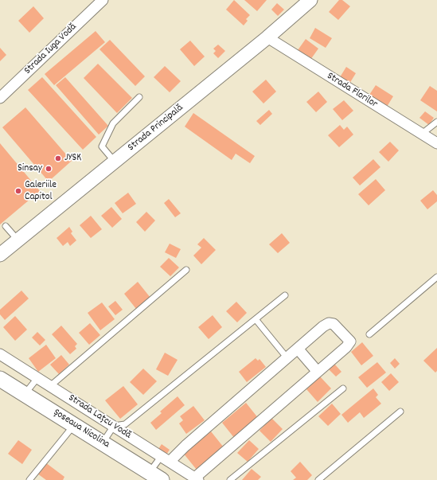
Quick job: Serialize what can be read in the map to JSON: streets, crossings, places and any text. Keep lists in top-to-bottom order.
{
  "streets": {
    "main road": ["Șoseaua Nicolina"],
    "street": [
      "Strada Iuga Vodă",
      "Strada Florilor",
      "Strada Principală",
      "Strada Lațcu Vodă"
    ]
  },
  "crossings": [
    ["Strada Florilor", "Strada Principală"]
  ],
  "places": ["JYSK", "Sinsay", "Galeriile Capitol"]
}
